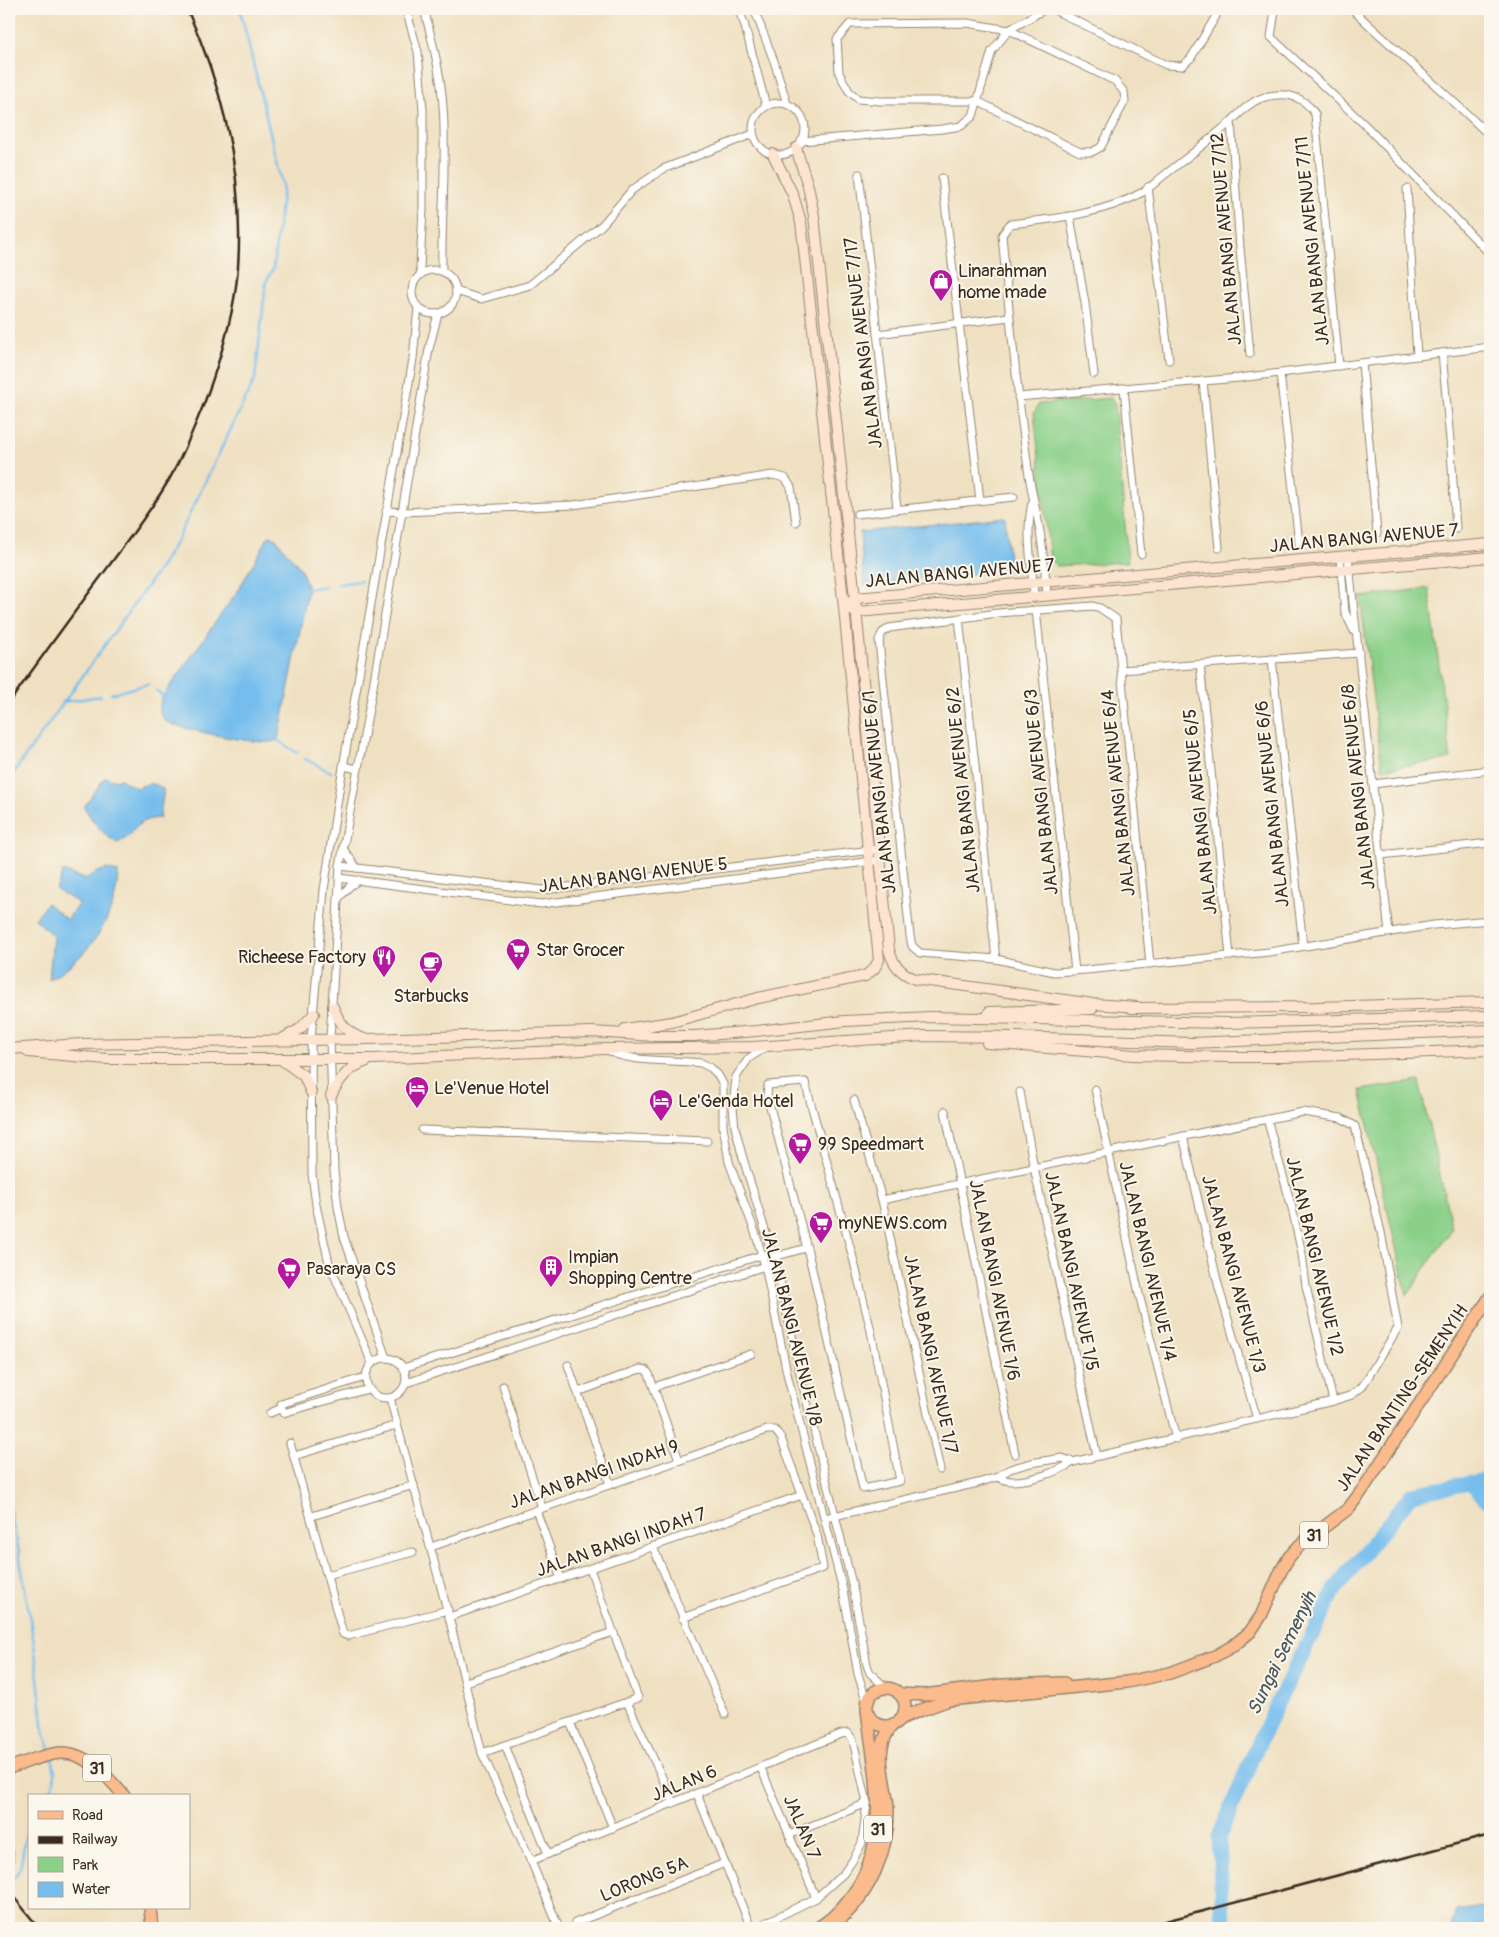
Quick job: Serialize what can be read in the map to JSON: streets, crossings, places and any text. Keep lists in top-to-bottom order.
{
  "streets": {
    "main road": ["JALAN BANGI AVENUE 7", "JALAN BANTING-SEMENYIH", "31"],
    "street": [
      "JALAN BANGI AVENUE 7/12",
      "JALAN BANGI AVENUE 7/11",
      "JALAN BANGI AVENUE 7/17",
      "JALAN BANGI AVENUE 6/8",
      "JALAN BANGI AVENUE 6/2",
      "JALAN BANGI AVENUE 6/1",
      "JALAN BANGI AVENUE 6/3",
      "JALAN BANGI AVENUE 6/4",
      "JALAN BANGI AVENUE 6/6",
      "JALAN BANGI AVENUE 6/5",
      "JALAN BANGI AVENUE 5",
      "JALAN BANGI AVENUE 1/2",
      "JALAN BANGI AVENUE 1/4",
      "JALAN BANGI AVENUE 1/5",
      "JALAN BANGI AVENUE 1/3",
      "JALAN BANGI AVENUE 1/6",
      "JALAN BANGI AVENUE 1/8",
      "JALAN BANGI AVENUE 1/7",
      "JALAN BANGI INDAH 9",
      "JALAN BANGI INDAH 7",
      "JALAN 6",
      "JALAN 7",
      "LORONG 5A"
    ]
  },
  "crossings": [
    ["JALAN BANGI AVENUE 7/12", "JALAN BANGI AVENUE 7/11"],
    ["JALAN BANGI AVENUE 7", "JALAN BANGI AVENUE 6/8"],
    ["JALAN BANGI AVENUE 6/2", "JALAN BANGI AVENUE 6/1"],
    ["JALAN BANGI AVENUE 6/3", "JALAN BANGI AVENUE 6/4"],
    ["JALAN BANGI AVENUE 1/8", "JALAN BANTING-SEMENYIH"],
    ["JALAN BANGI AVENUE 1/8", "31"],
    ["JALAN BANTING-SEMENYIH", "31"],
    ["JALAN BANGI INDAH 9", "JALAN BANGI INDAH 7"],
    ["JALAN 6", "JALAN 7"]
  ],
  "water": ["Sungai Semenyih"],
  "places": {
    "shop": ["Linarahman home made"],
    "supermarket": [
      "Star Grocer",
      "99 Speedmart",
      "myNEWS.com",
      "Pasaraya CS"
    ],
    "restaurant": ["Richeese Factory"],
    "cafe": ["Starbucks"],
    "hotel": ["Le'Venue Hotel", "Le'Genda Hotel"],
    "building": ["Impian Shopping Centre"]
  },
  "legend": [
    "Road",
    "Railway",
    "Park",
    "Water"
  ]
}
